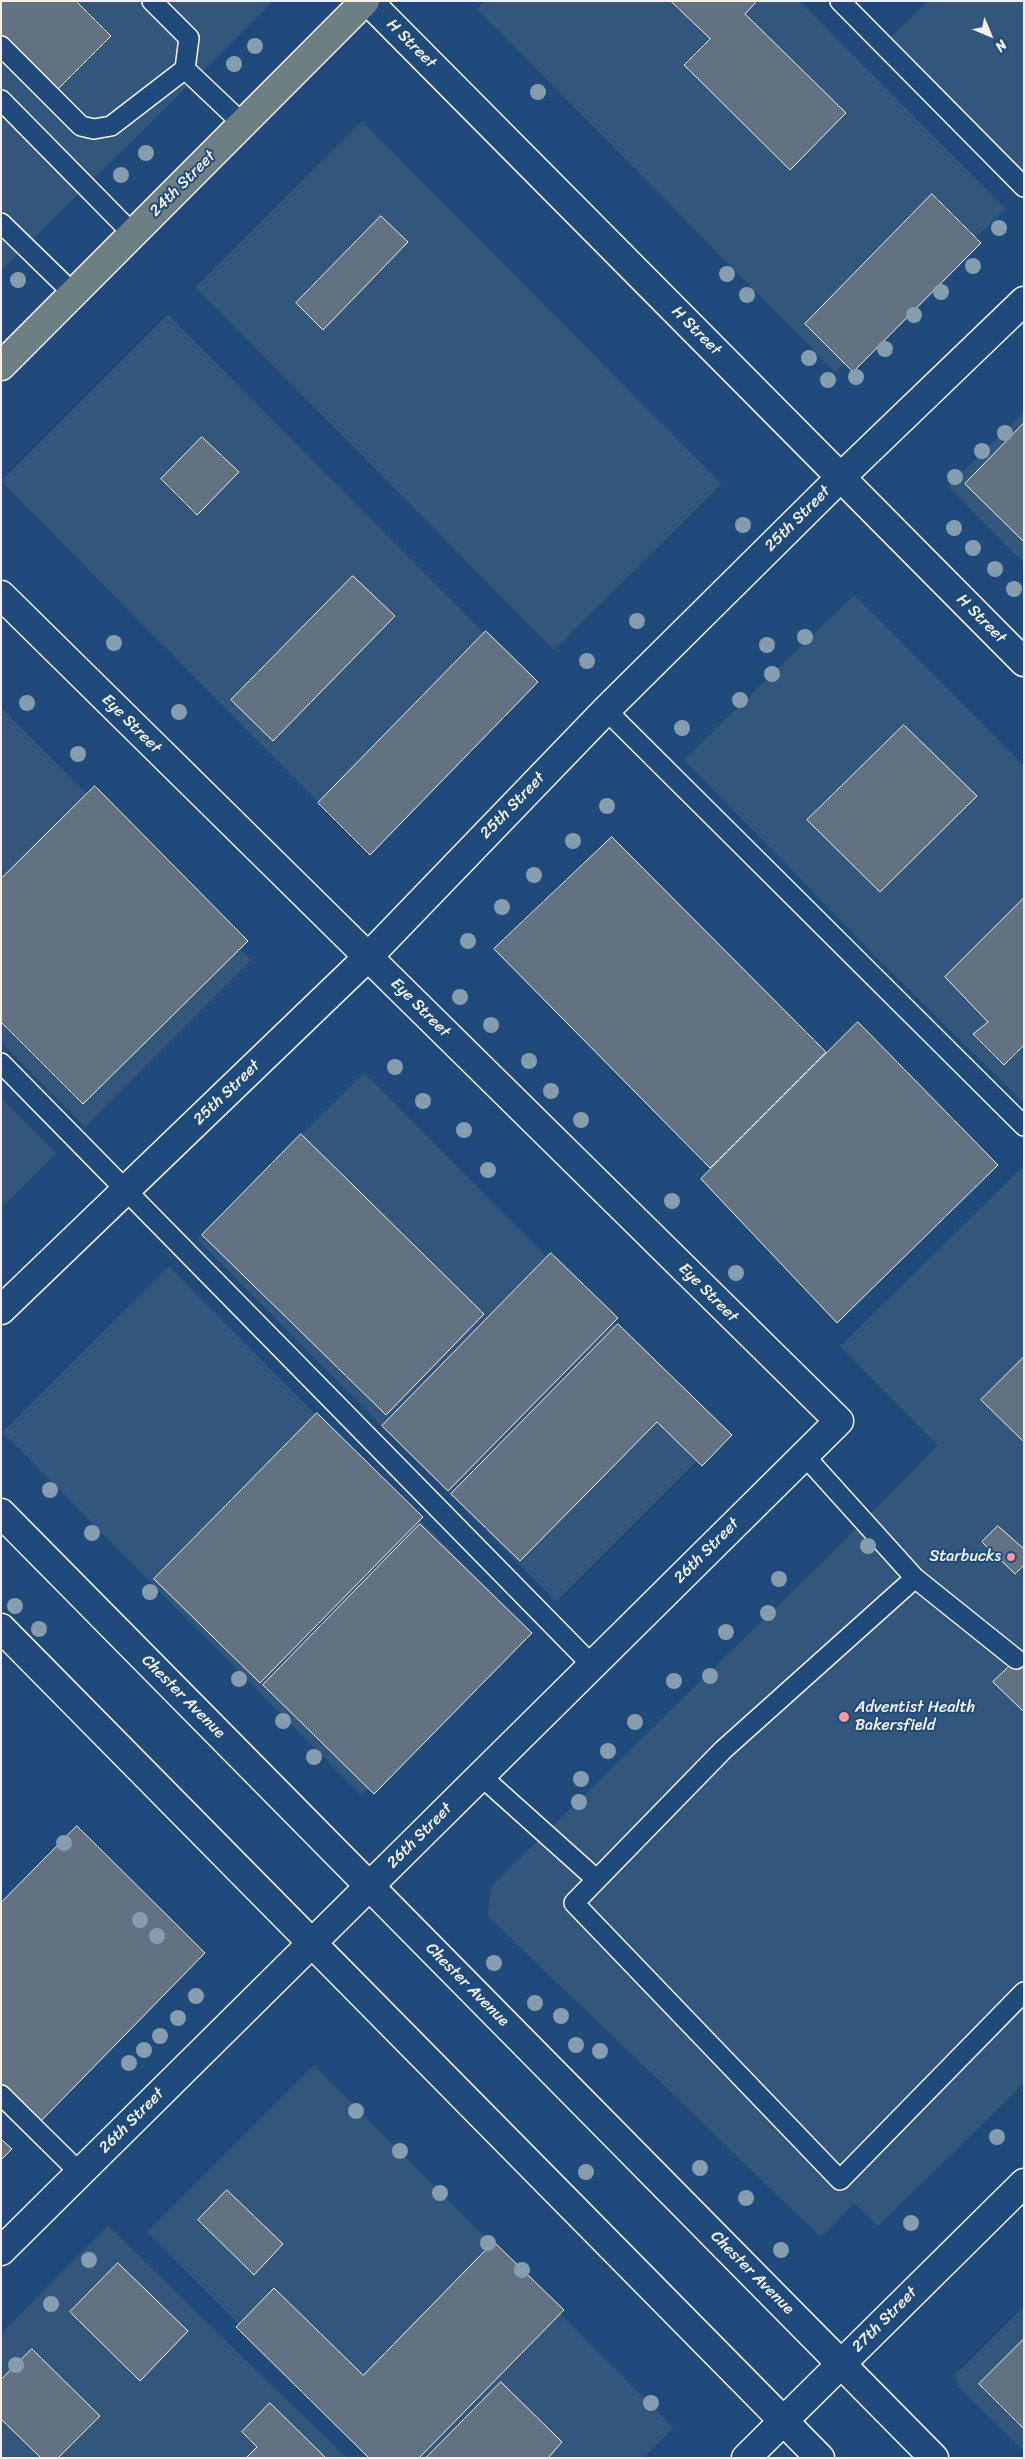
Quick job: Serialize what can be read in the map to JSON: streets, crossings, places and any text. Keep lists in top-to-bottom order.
{
  "streets": {
    "main road": ["24th Street"],
    "street": [
      "H Street",
      "25th Street",
      "Eye Street",
      "26th Street",
      "Chester Avenue",
      "27th Street"
    ]
  },
  "crossings": [
    ["H Street", "24th Street"],
    ["H Street", "25th Street"],
    ["25th Street", "Eye Street"],
    ["Eye Street", "26th Street"],
    ["26th Street", "Chester Avenue"],
    ["Chester Avenue", "27th Street"]
  ],
  "places": ["Starbucks", "Adventist Health Bakersfield"],
  "north": "bottom right"
}
